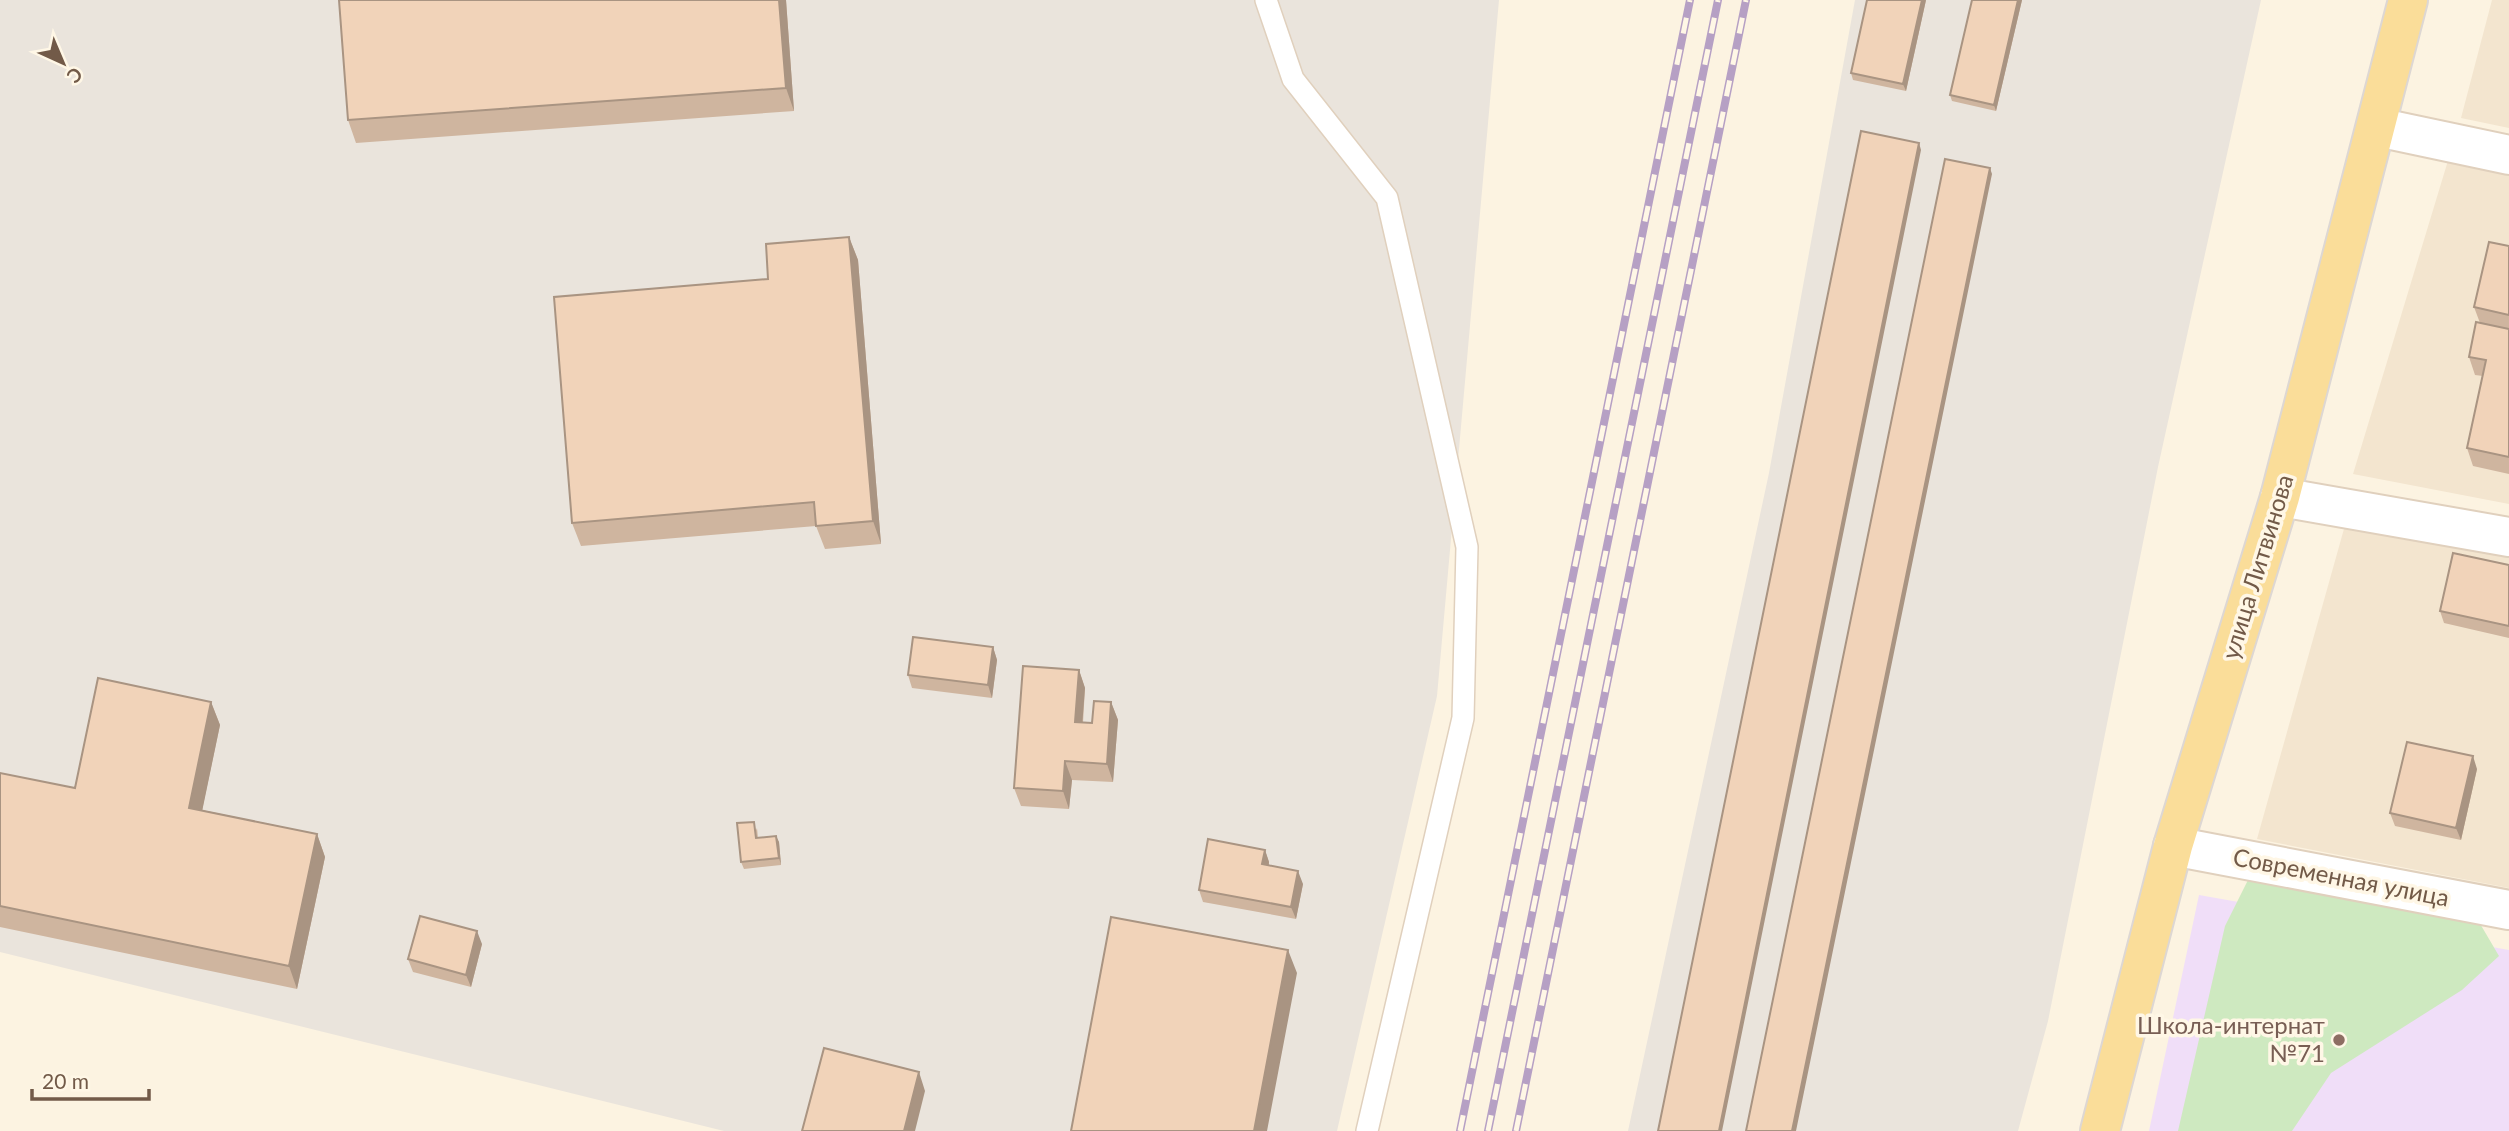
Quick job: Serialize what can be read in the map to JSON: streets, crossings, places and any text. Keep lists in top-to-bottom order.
{
  "streets": {
    "main road": ["улица Литвинова"],
    "street": ["Современная улица"]
  },
  "crossings": [
    ["улица Литвинова", "Современная улица"]
  ],
  "places": ["Школа-интернат №71"],
  "scale_bar": "20 m",
  "north": "bottom right"
}
